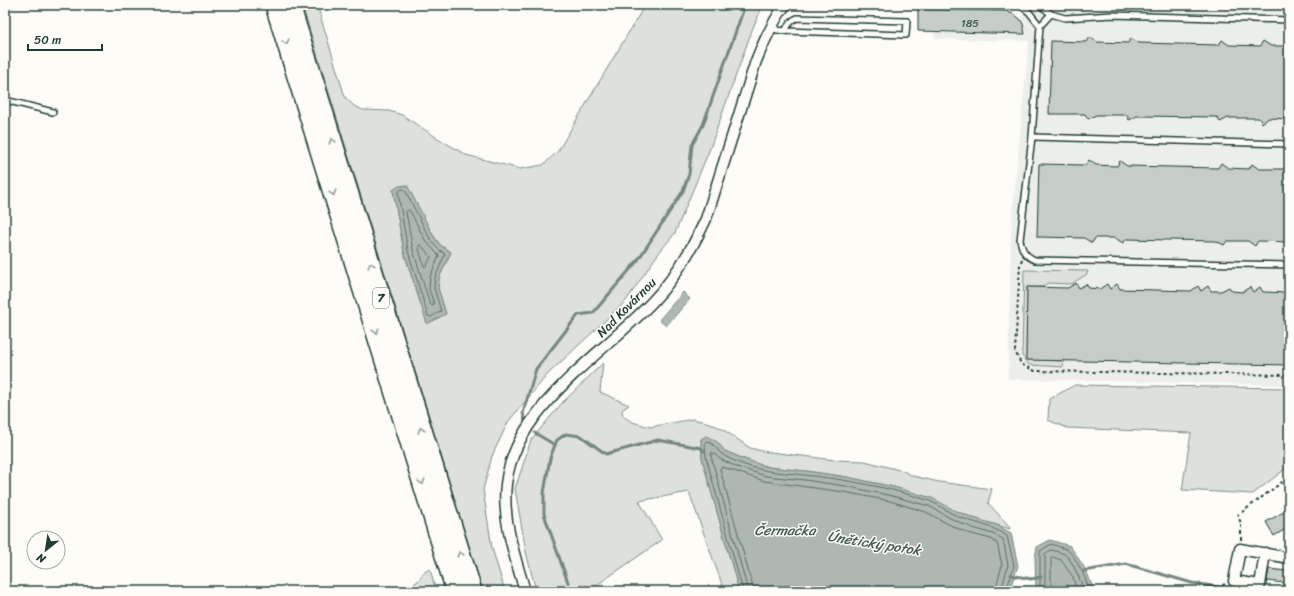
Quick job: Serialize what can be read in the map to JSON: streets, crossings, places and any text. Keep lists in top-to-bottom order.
{
  "streets": {
    "highway": ["7"],
    "street": ["Nad Kovárnou"]
  },
  "water": ["Čermačka", "Únětický potok"],
  "house_numbers": ["185"],
  "scale_bar": "50 m",
  "north": "bottom left"
}
